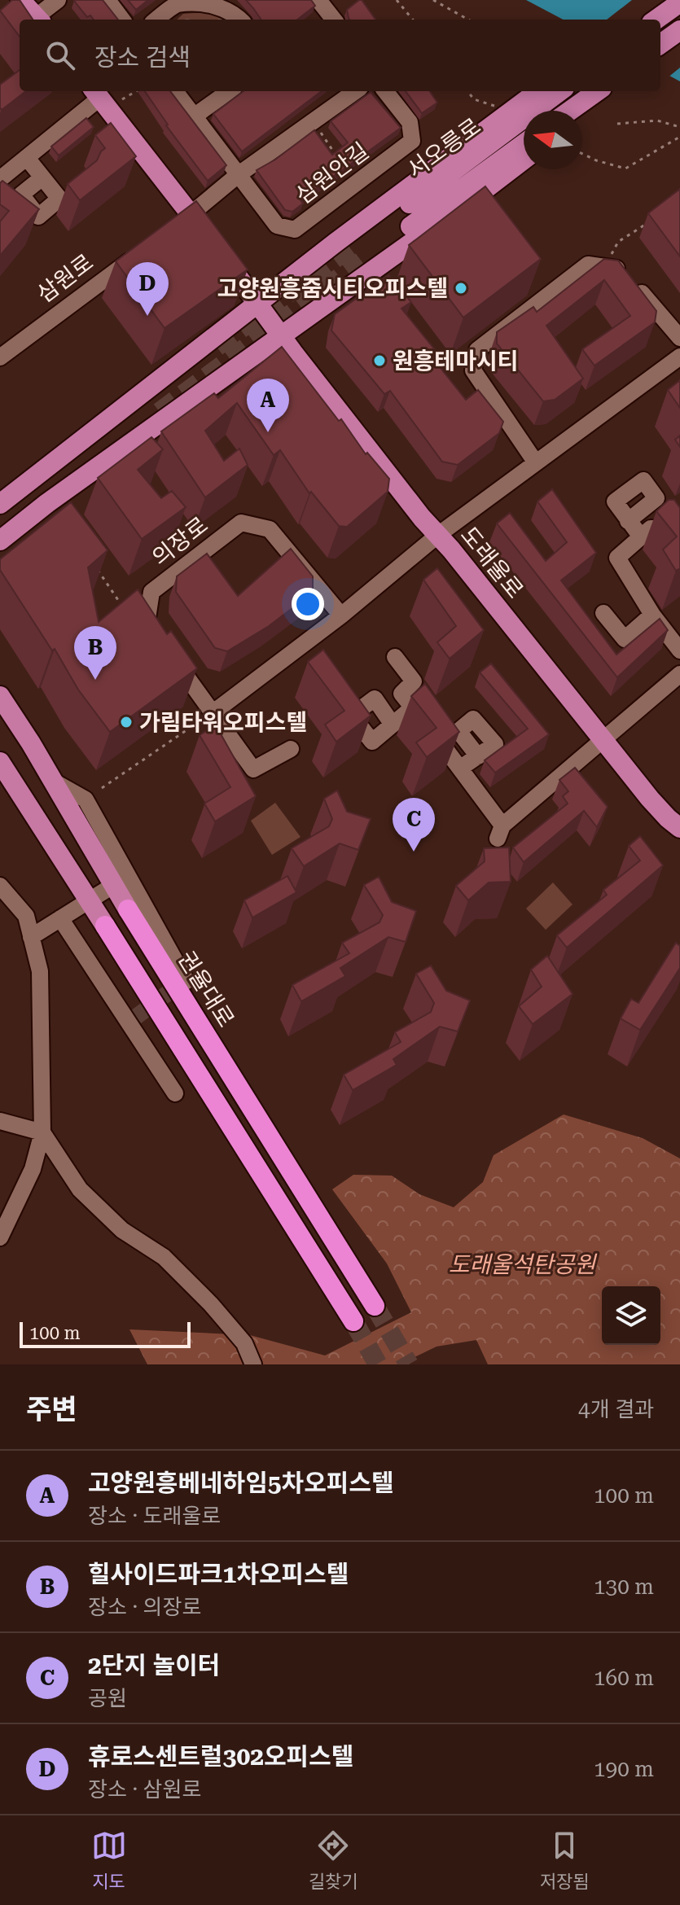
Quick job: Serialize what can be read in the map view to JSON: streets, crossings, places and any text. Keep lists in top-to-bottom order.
{
  "streets": {
    "highway": ["권율대로"],
    "main road": ["서오릉로", "도래울로"],
    "street": ["삼원안길", "삼원로", "의장로"]
  },
  "parks": ["도래울석탄공원"],
  "places": ["고양원흥줌시티오피스텔", "원흥테마시티", "가림타워오피스텔"],
  "scale_bar": "100 m",
  "north": "left",
  "page": {
    "search": "장소 검색",
    "pins": [
      "D",
      "A",
      "B",
      "C"
    ],
    "scale": "100 m",
    "heading": ["주변", "4개 결과"],
    "list": [
      {
        "mark": "A",
        "name": "고양원흥베네하임5차오피스텔",
        "note": "장소 · 도래울로",
        "value": "100 m"
      },
      {
        "mark": "B",
        "name": "힐사이드파크1차오피스텔",
        "note": "장소 · 의장로",
        "value": "130 m"
      },
      {
        "mark": "C",
        "name": "2단지 놀이터",
        "note": "공원",
        "value": "160 m"
      },
      {
        "mark": "D",
        "name": "휴로스센트럴302오피스텔",
        "note": "장소 · 삼원로",
        "value": "190 m"
      }
    ],
    "nav": ["지도", "길찾기", "저장됨"]
  }
}
